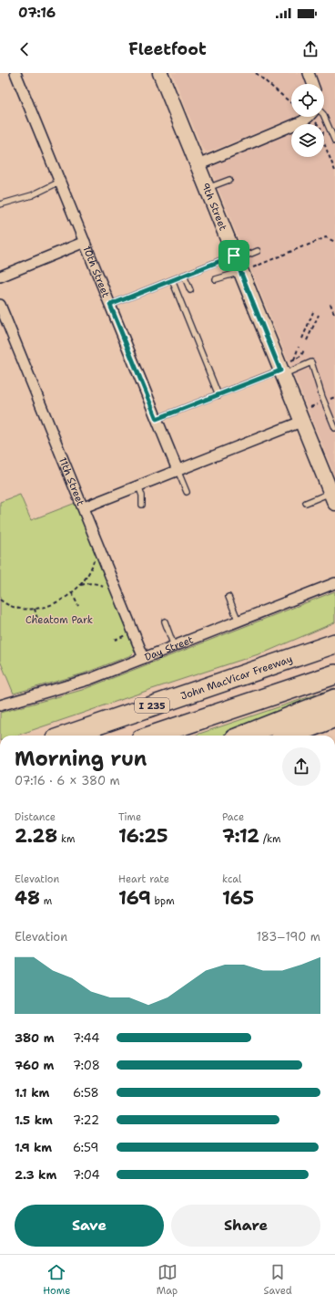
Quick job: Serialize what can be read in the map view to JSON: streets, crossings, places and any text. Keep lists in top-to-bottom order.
{
  "streets": {
    "highway": ["John MacVicar Freeway", "I 235"],
    "street": [
      "9th Street",
      "10th Street",
      "11th Street",
      "Day Street"
    ]
  },
  "crossings": [
    ["11th Street", "Day Street"]
  ],
  "parks": ["Cheatom Park"],
  "page": {
    "status": "07:16",
    "header": "Fleetfoot",
    "heading": ["Morning run", "07:16 · 6 × 380 m"],
    "stats": [
      ["Distance", "2.28 km"],
      ["Time", "16:25"],
      ["Pace", "7:12 /km"],
      ["Elevation", "48 m"],
      ["Heart rate", "169 bpm"],
      ["kcal", "165"]
    ],
    "chart": ["Elevation", "183–190 m"],
    "list": [
      {
        "name": "380 m",
        "note": "7:44"
      },
      {
        "name": "760 m",
        "note": "7:08"
      },
      {
        "name": "1.1 km",
        "note": "6:58"
      },
      {
        "name": "1.5 km",
        "note": "7:22"
      },
      {
        "name": "1.9 km",
        "note": "6:59"
      },
      {
        "name": "2.3 km",
        "note": "7:04"
      }
    ],
    "buttons": ["Save", "Share"],
    "tabs": ["Home", "Map", "Saved"]
  }
}
